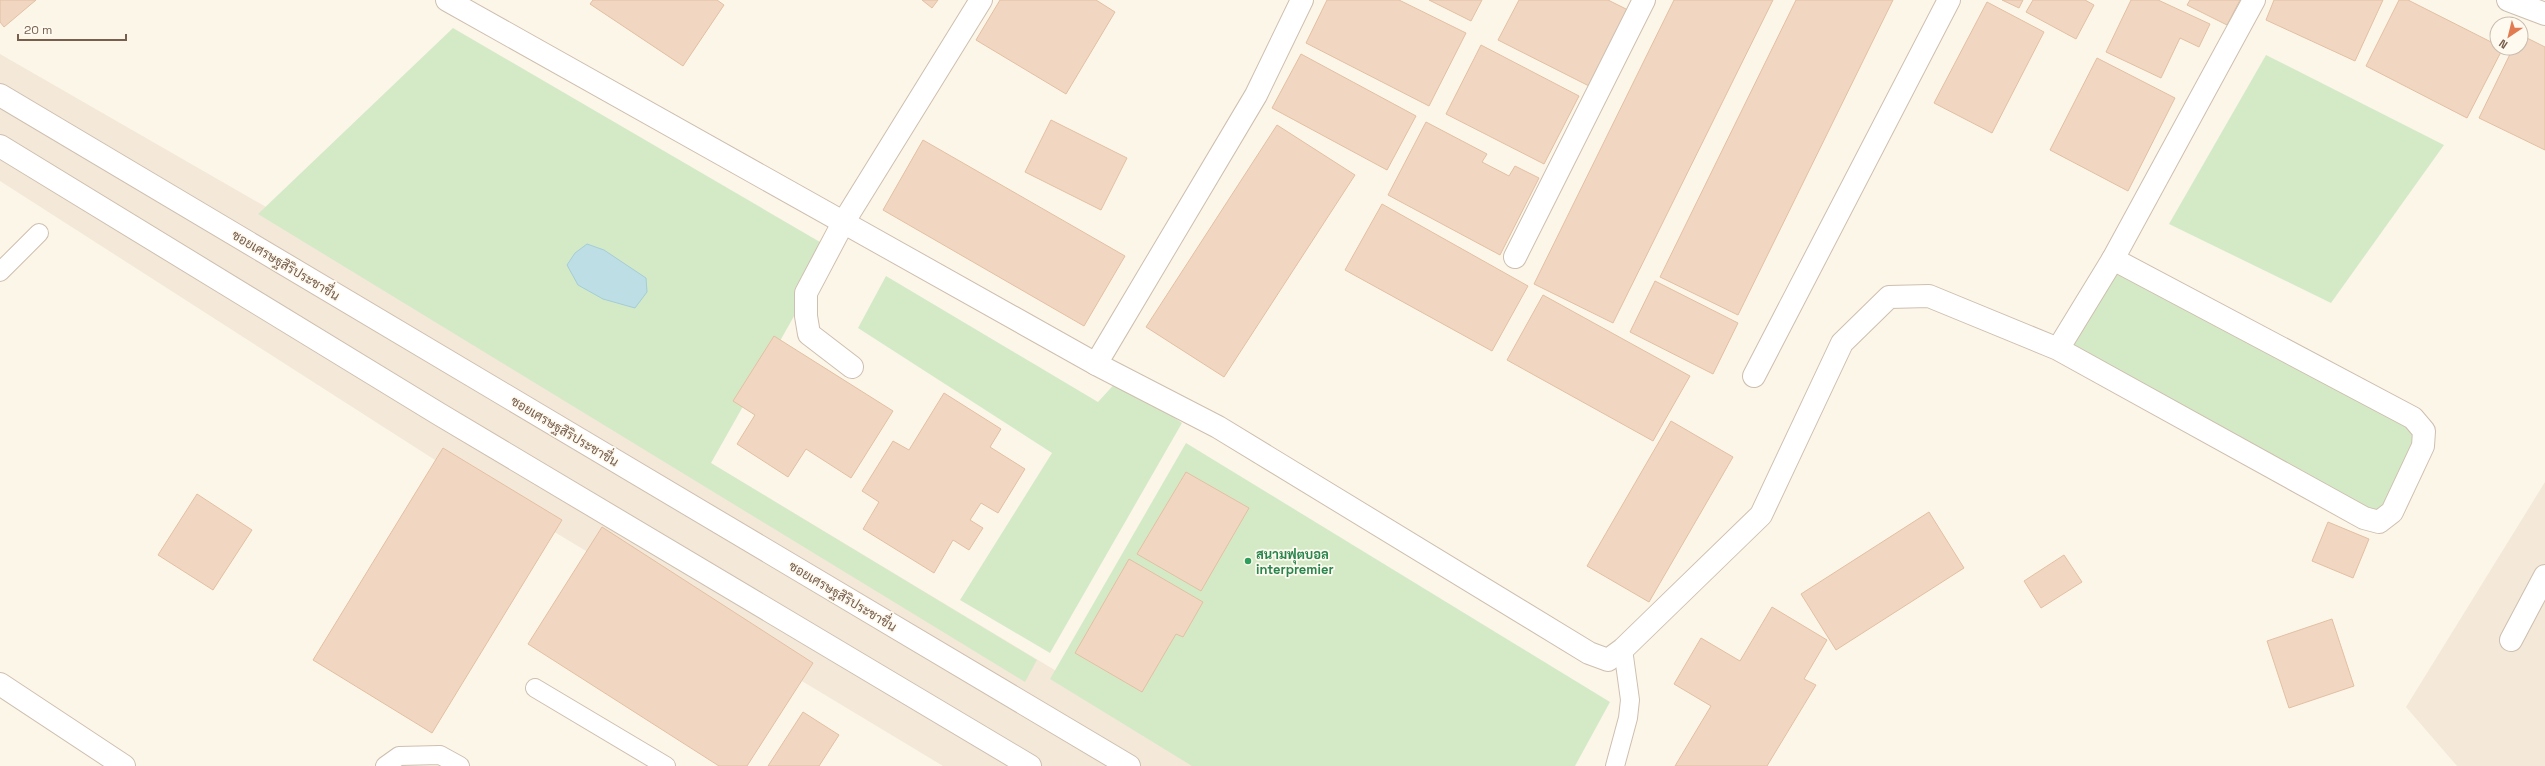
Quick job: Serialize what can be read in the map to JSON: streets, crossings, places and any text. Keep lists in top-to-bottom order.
{
  "streets": {
    "street": ["ซอยเศรษฐสิริประชาชื่น"]
  },
  "places": ["สนามฟุตบอล interpremier"],
  "scale_bar": "20 m",
  "north": "bottom left"
}
